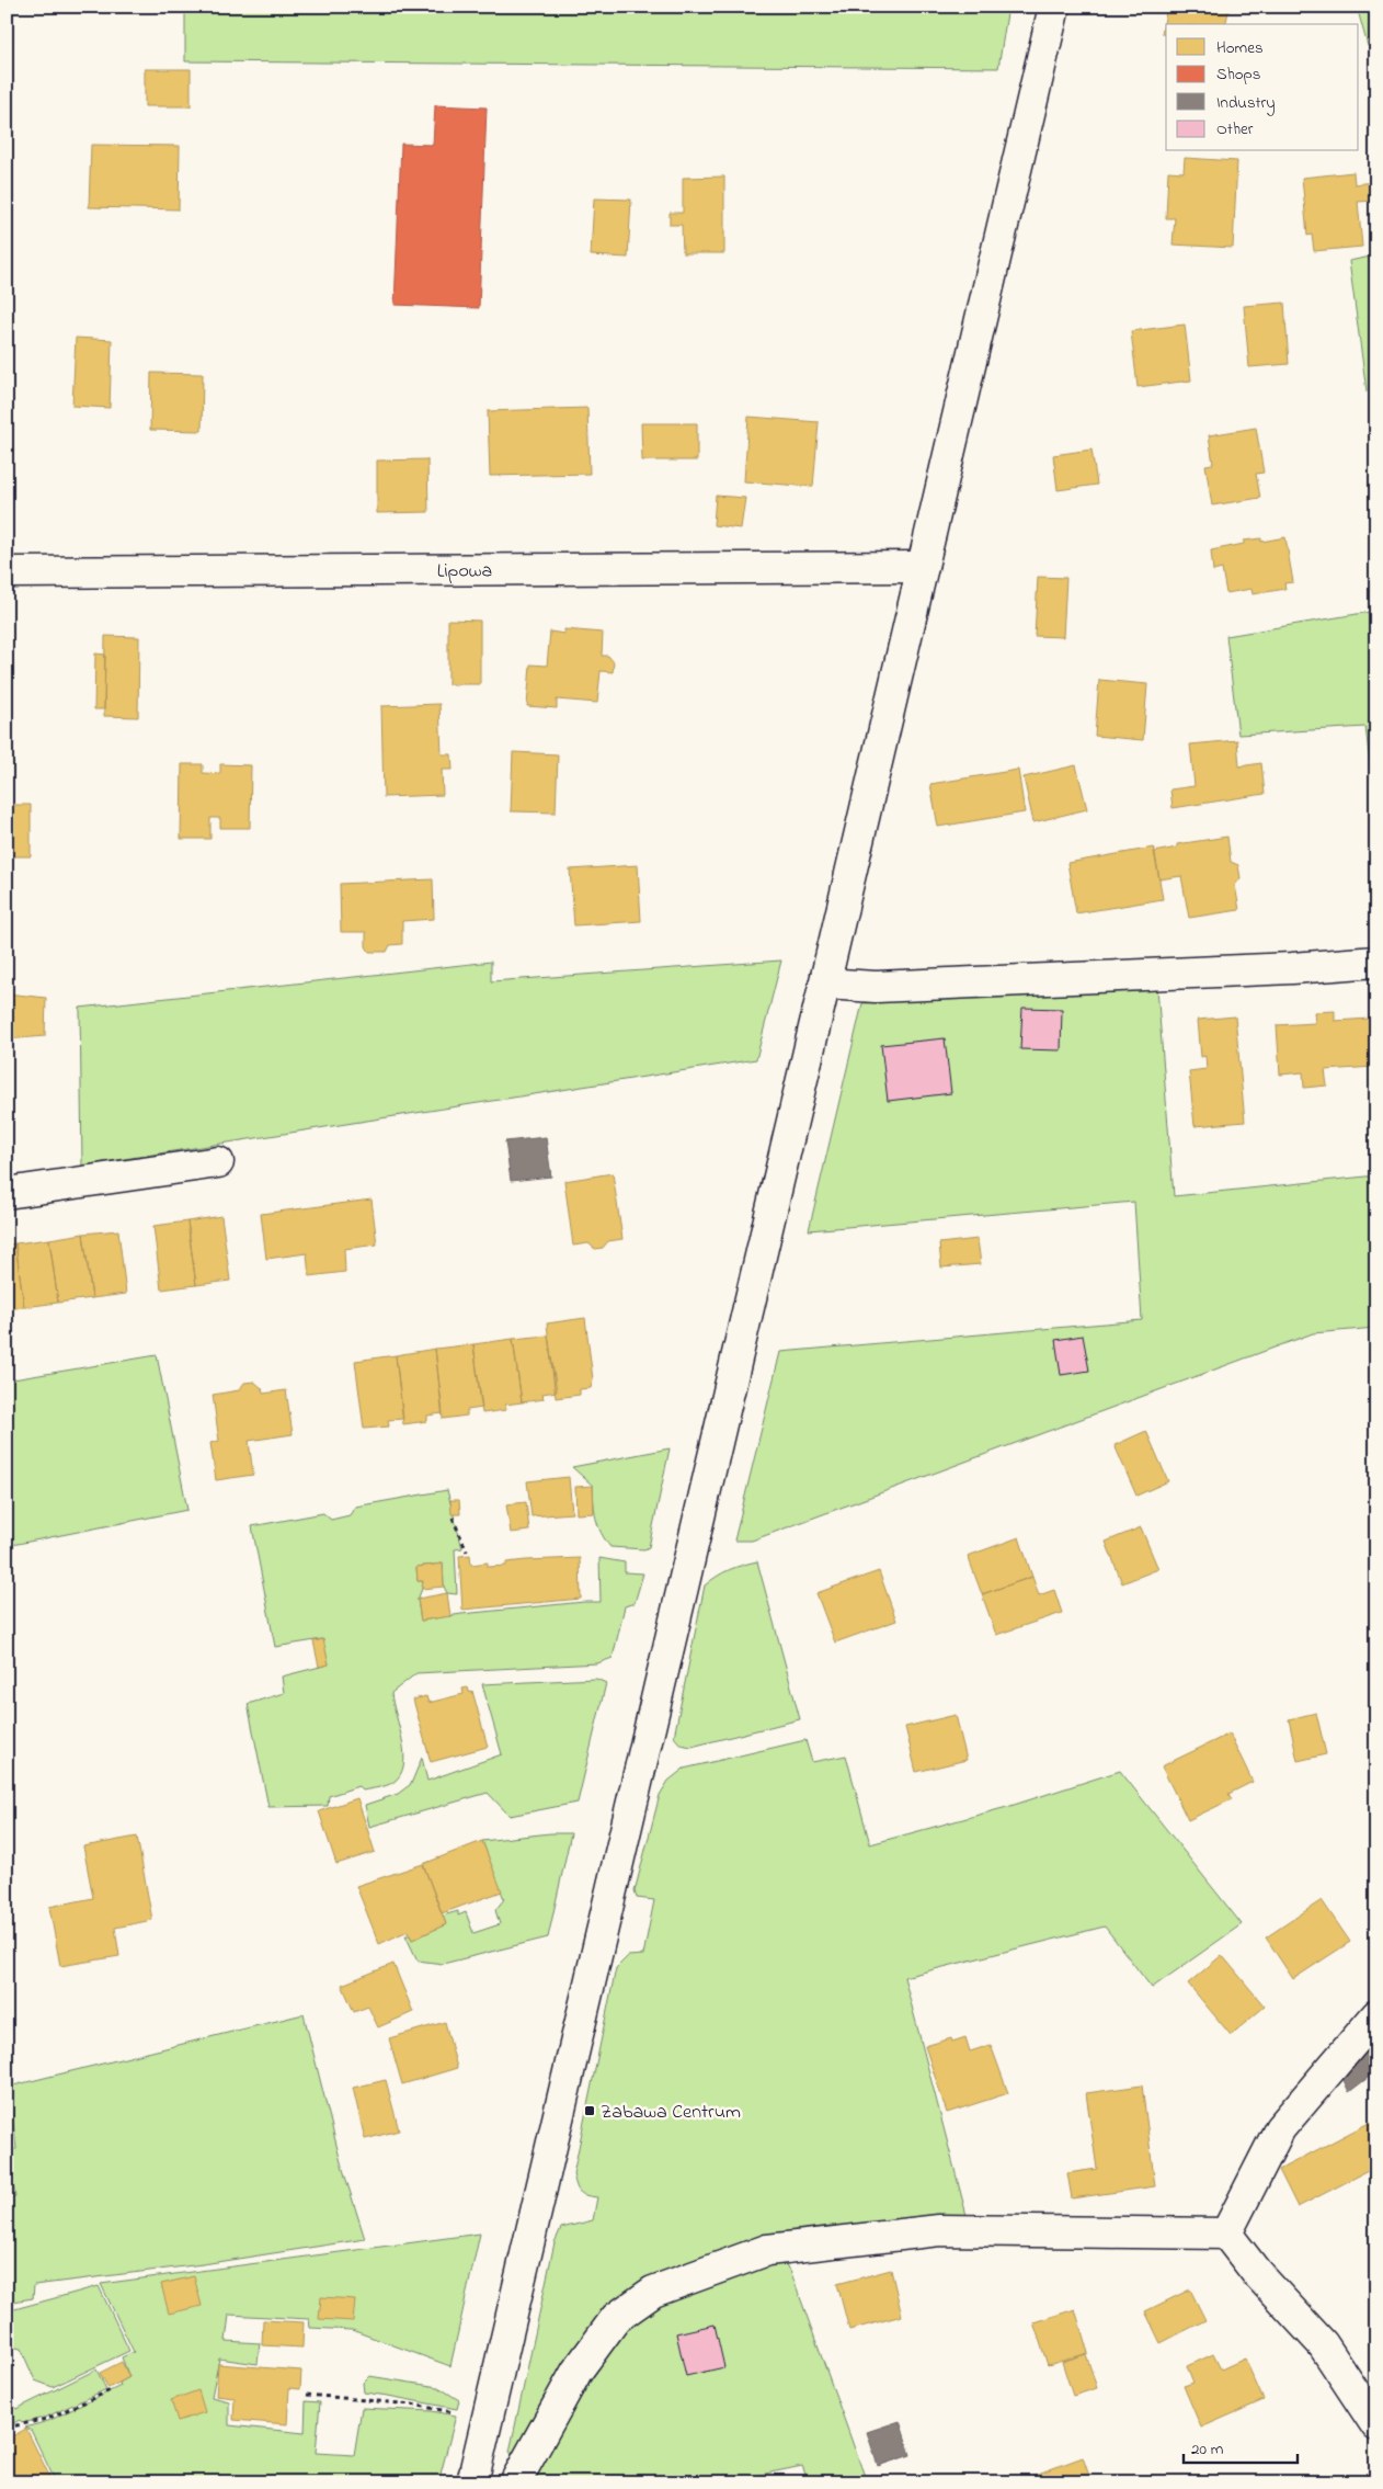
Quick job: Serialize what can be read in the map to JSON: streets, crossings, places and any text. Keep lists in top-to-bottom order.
{
  "streets": {
    "street": ["Lipowa"]
  },
  "places": {
    "transit": ["Zabawa Centrum"]
  },
  "legend": [
    "Homes",
    "Shops",
    "Industry",
    "Other"
  ],
  "scale_bar": "20 m"
}
